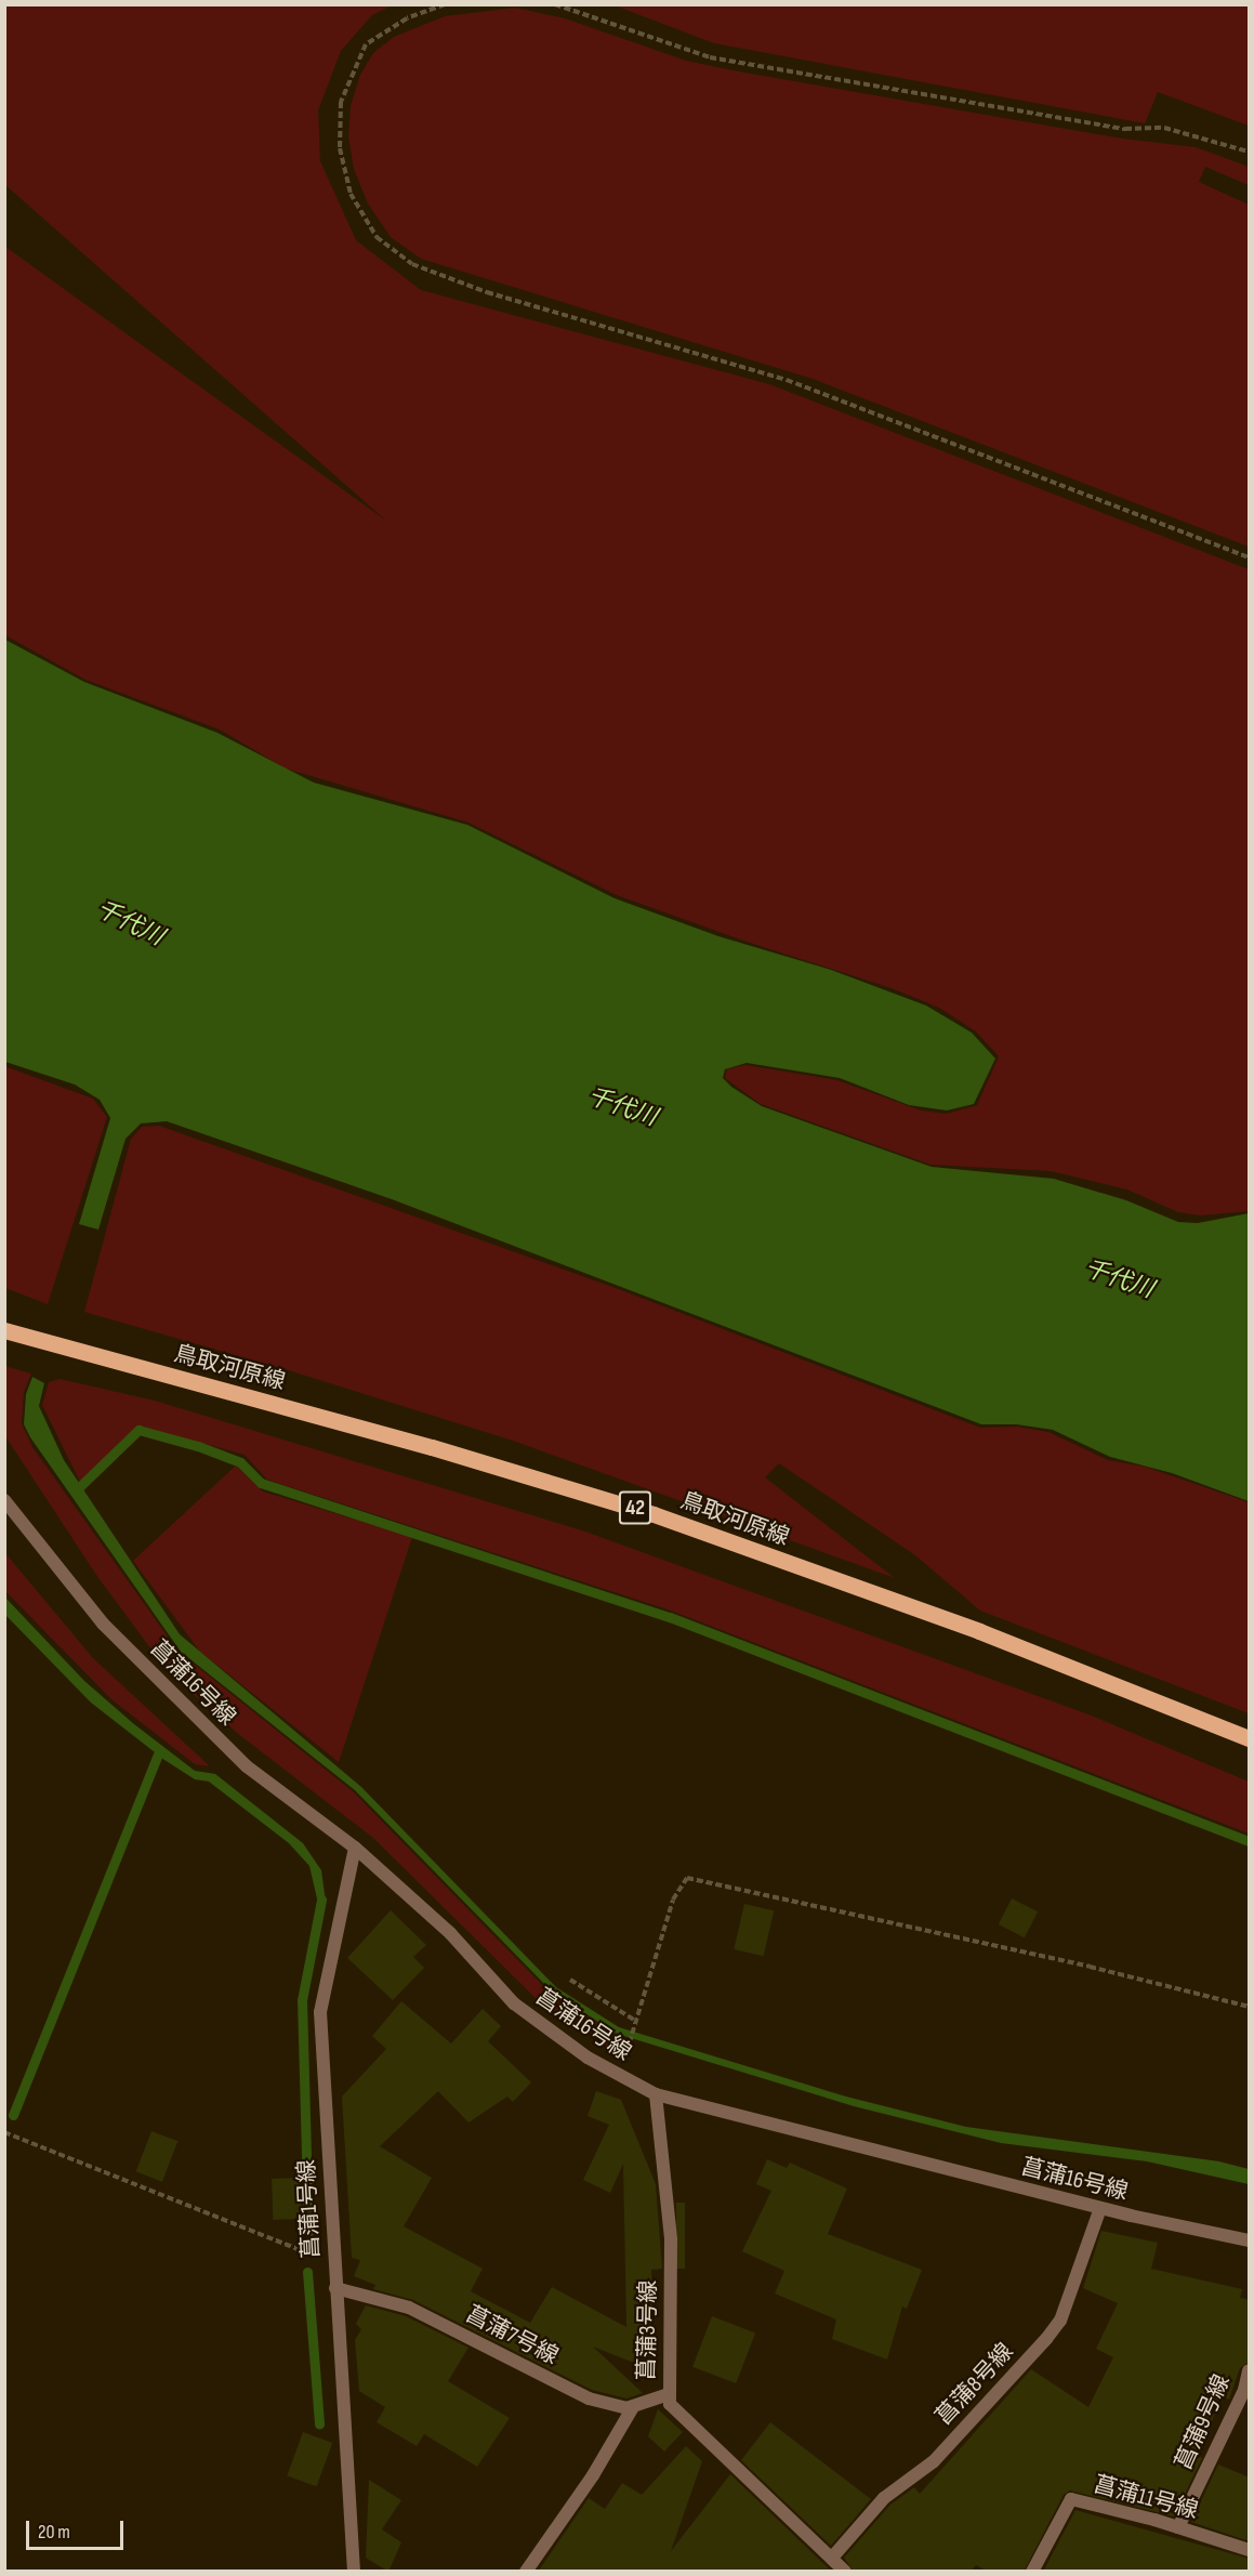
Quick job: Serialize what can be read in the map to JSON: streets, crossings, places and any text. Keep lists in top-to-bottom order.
{
  "streets": {
    "main road": ["鳥取河原線", "42"],
    "street": [
      "菖蒲16号線",
      "菖蒲1号線",
      "菖蒲3号線",
      "菖蒲7号線",
      "菖蒲8号線",
      "菖蒲9号線",
      "菖蒲11号線"
    ]
  },
  "crossings": [
    ["菖蒲16号線", "菖蒲1号線"],
    ["菖蒲16号線", "菖蒲3号線"],
    ["菖蒲16号線", "菖蒲8号線"],
    ["菖蒲1号線", "菖蒲7号線"],
    ["菖蒲3号線", "菖蒲8号線"],
    ["菖蒲9号線", "菖蒲11号線"]
  ],
  "water": ["千代川"],
  "scale_bar": "20 m"
}
